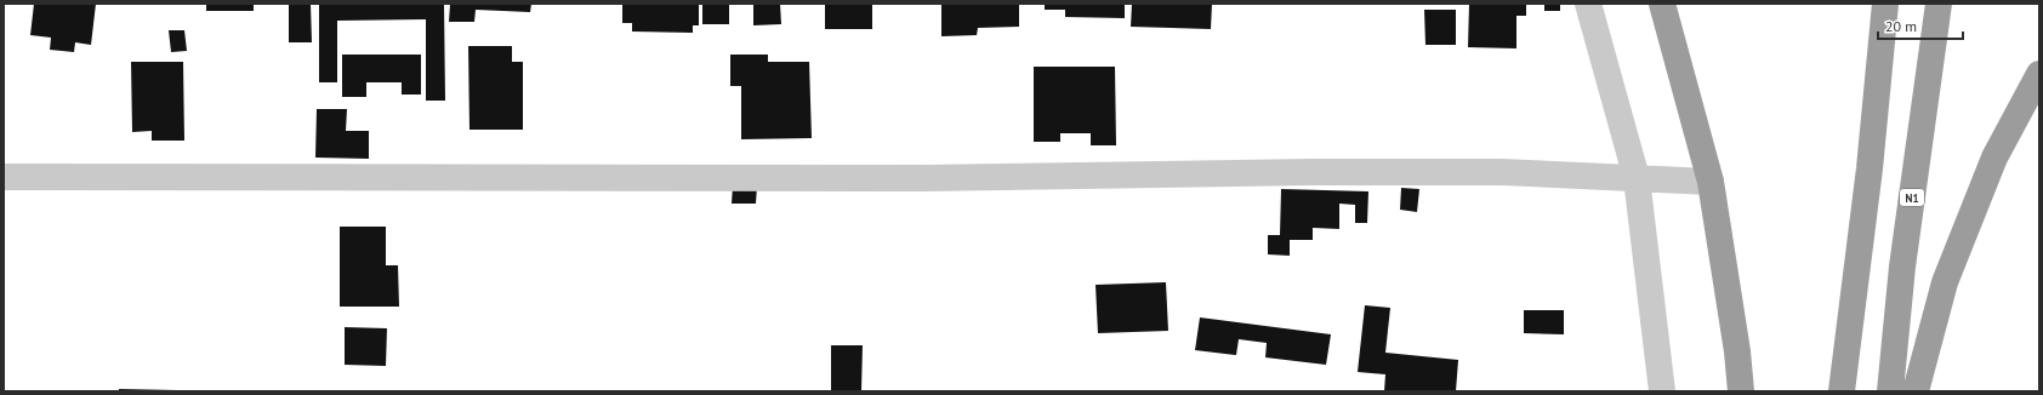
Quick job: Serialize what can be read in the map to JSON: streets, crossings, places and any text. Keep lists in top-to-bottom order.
{
  "streets": {
    "highway": ["N1"]
  },
  "scale_bar": "20 m"
}
